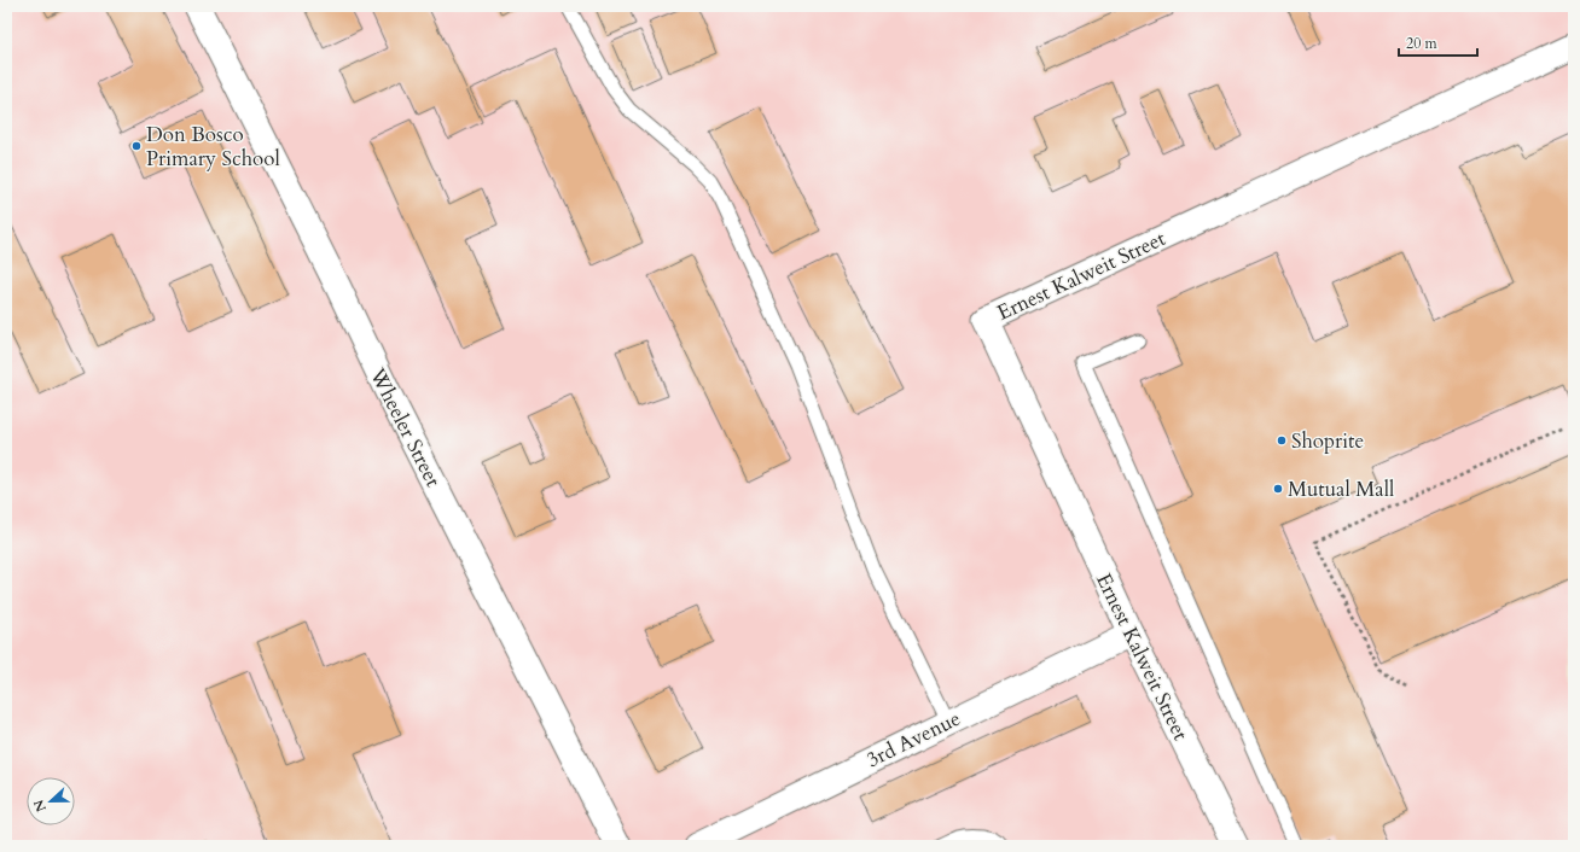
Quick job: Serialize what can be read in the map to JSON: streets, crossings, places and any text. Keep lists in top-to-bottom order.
{
  "streets": {
    "street": ["Ernest Kalweit Street", "Wheeler Street", "3rd Avenue"]
  },
  "crossings": [
    ["Ernest Kalweit Street", "3rd Avenue"]
  ],
  "places": ["Don Bosco Primary School", "Shoprite", "Mutual Mall"],
  "scale_bar": "20 m",
  "north": "left"
}
